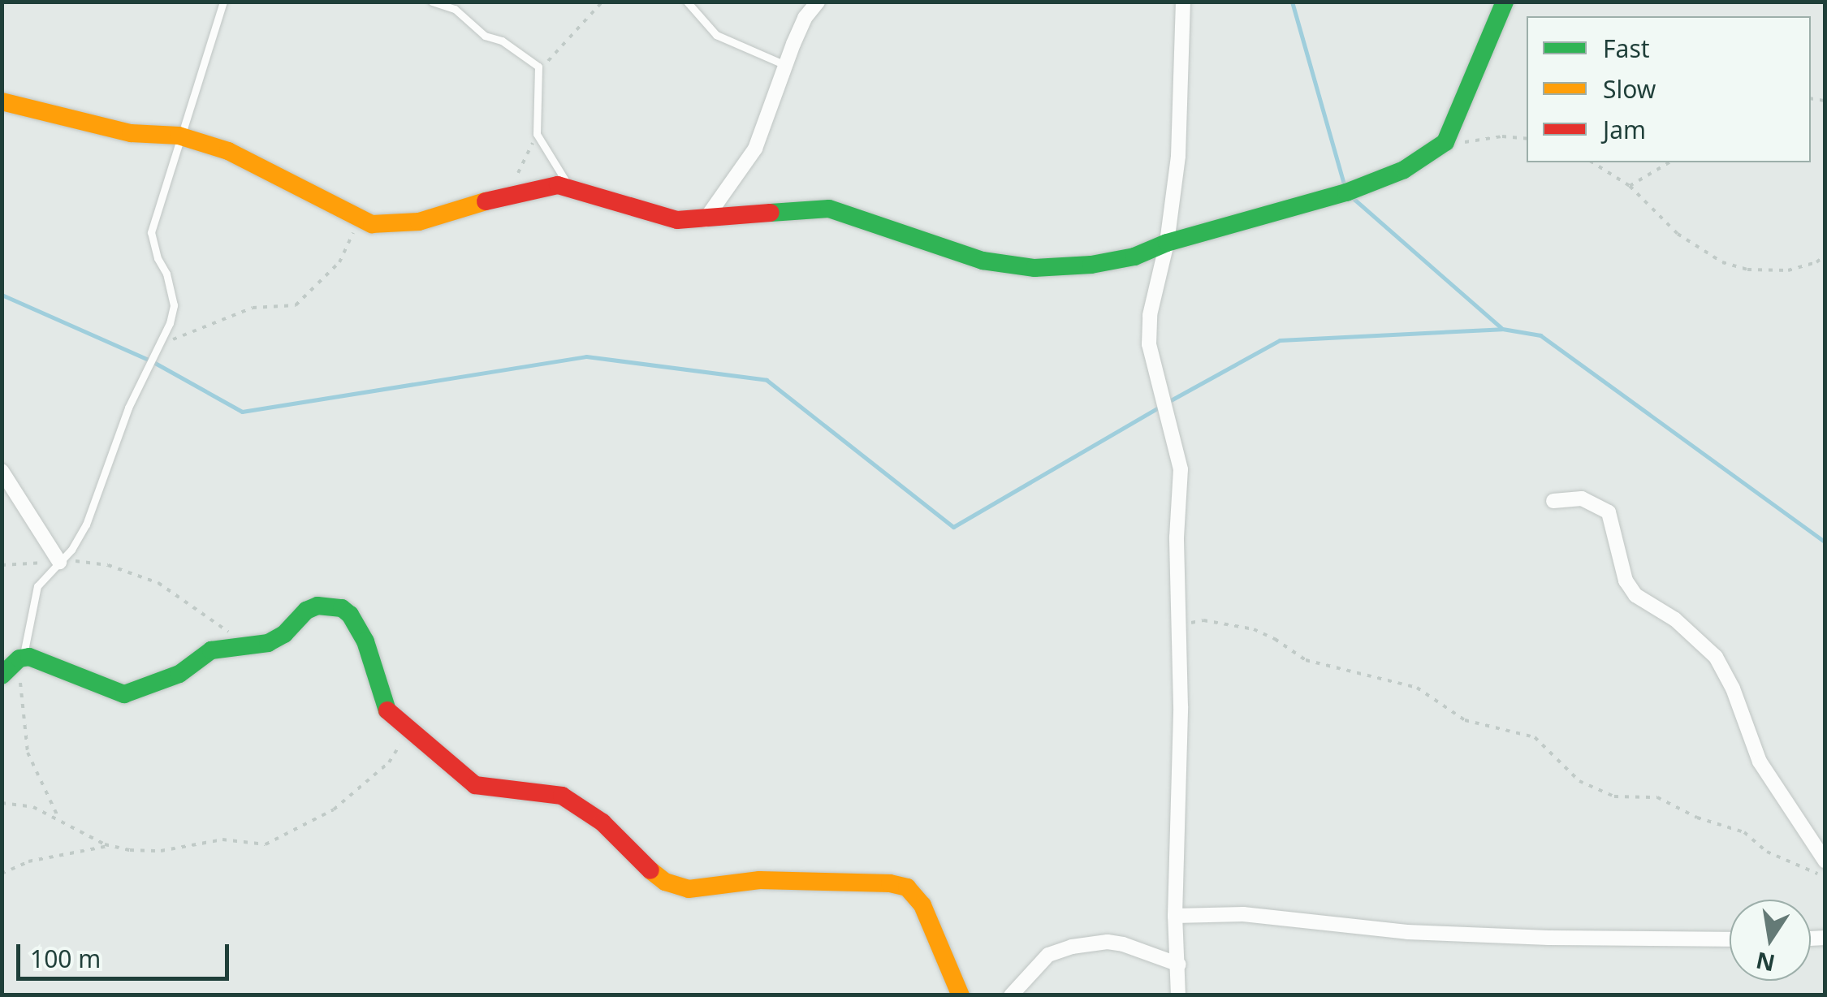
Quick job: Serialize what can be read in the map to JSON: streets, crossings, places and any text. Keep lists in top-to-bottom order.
{
  "legend": ["Fast", "Slow", "Jam"],
  "scale_bar": "100 m",
  "north": "bottom"
}
